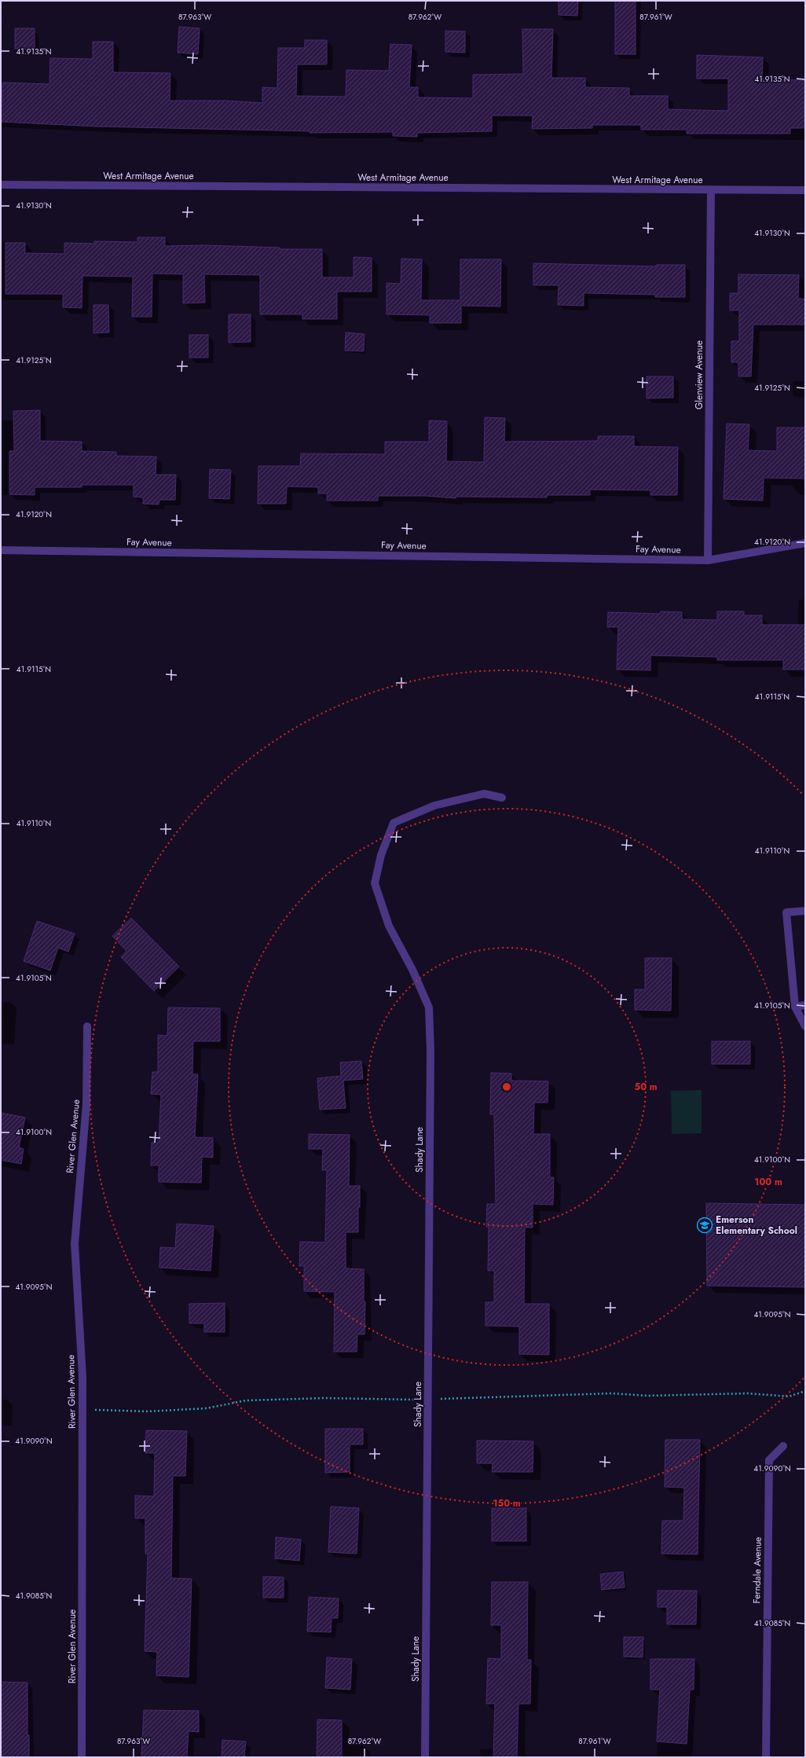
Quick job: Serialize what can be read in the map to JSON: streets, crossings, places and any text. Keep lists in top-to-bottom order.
{
  "streets": {
    "street": [
      "West Armitage Avenue",
      "Glenview Avenue",
      "Fay Avenue",
      "River Glen Avenue",
      "Shady Lane",
      "Ferndale Avenue"
    ]
  },
  "crossings": [
    ["West Armitage Avenue", "Glenview Avenue"],
    ["Glenview Avenue", "Fay Avenue"]
  ],
  "places": {
    "school or university": ["Emerson Elementary School"]
  },
  "coordinates": [
    "87.963°W",
    "87.962°W",
    "87.961°W",
    "41.9135°N",
    "41.9130°N",
    "41.9125°N",
    "41.9120°N",
    "41.9115°N",
    "41.9110°N",
    "41.9105°N",
    "41.9100°N",
    "41.9095°N",
    "41.9090°N",
    "41.9085°N"
  ],
  "rings": ["50 m", "100 m", "150 m"]
}
